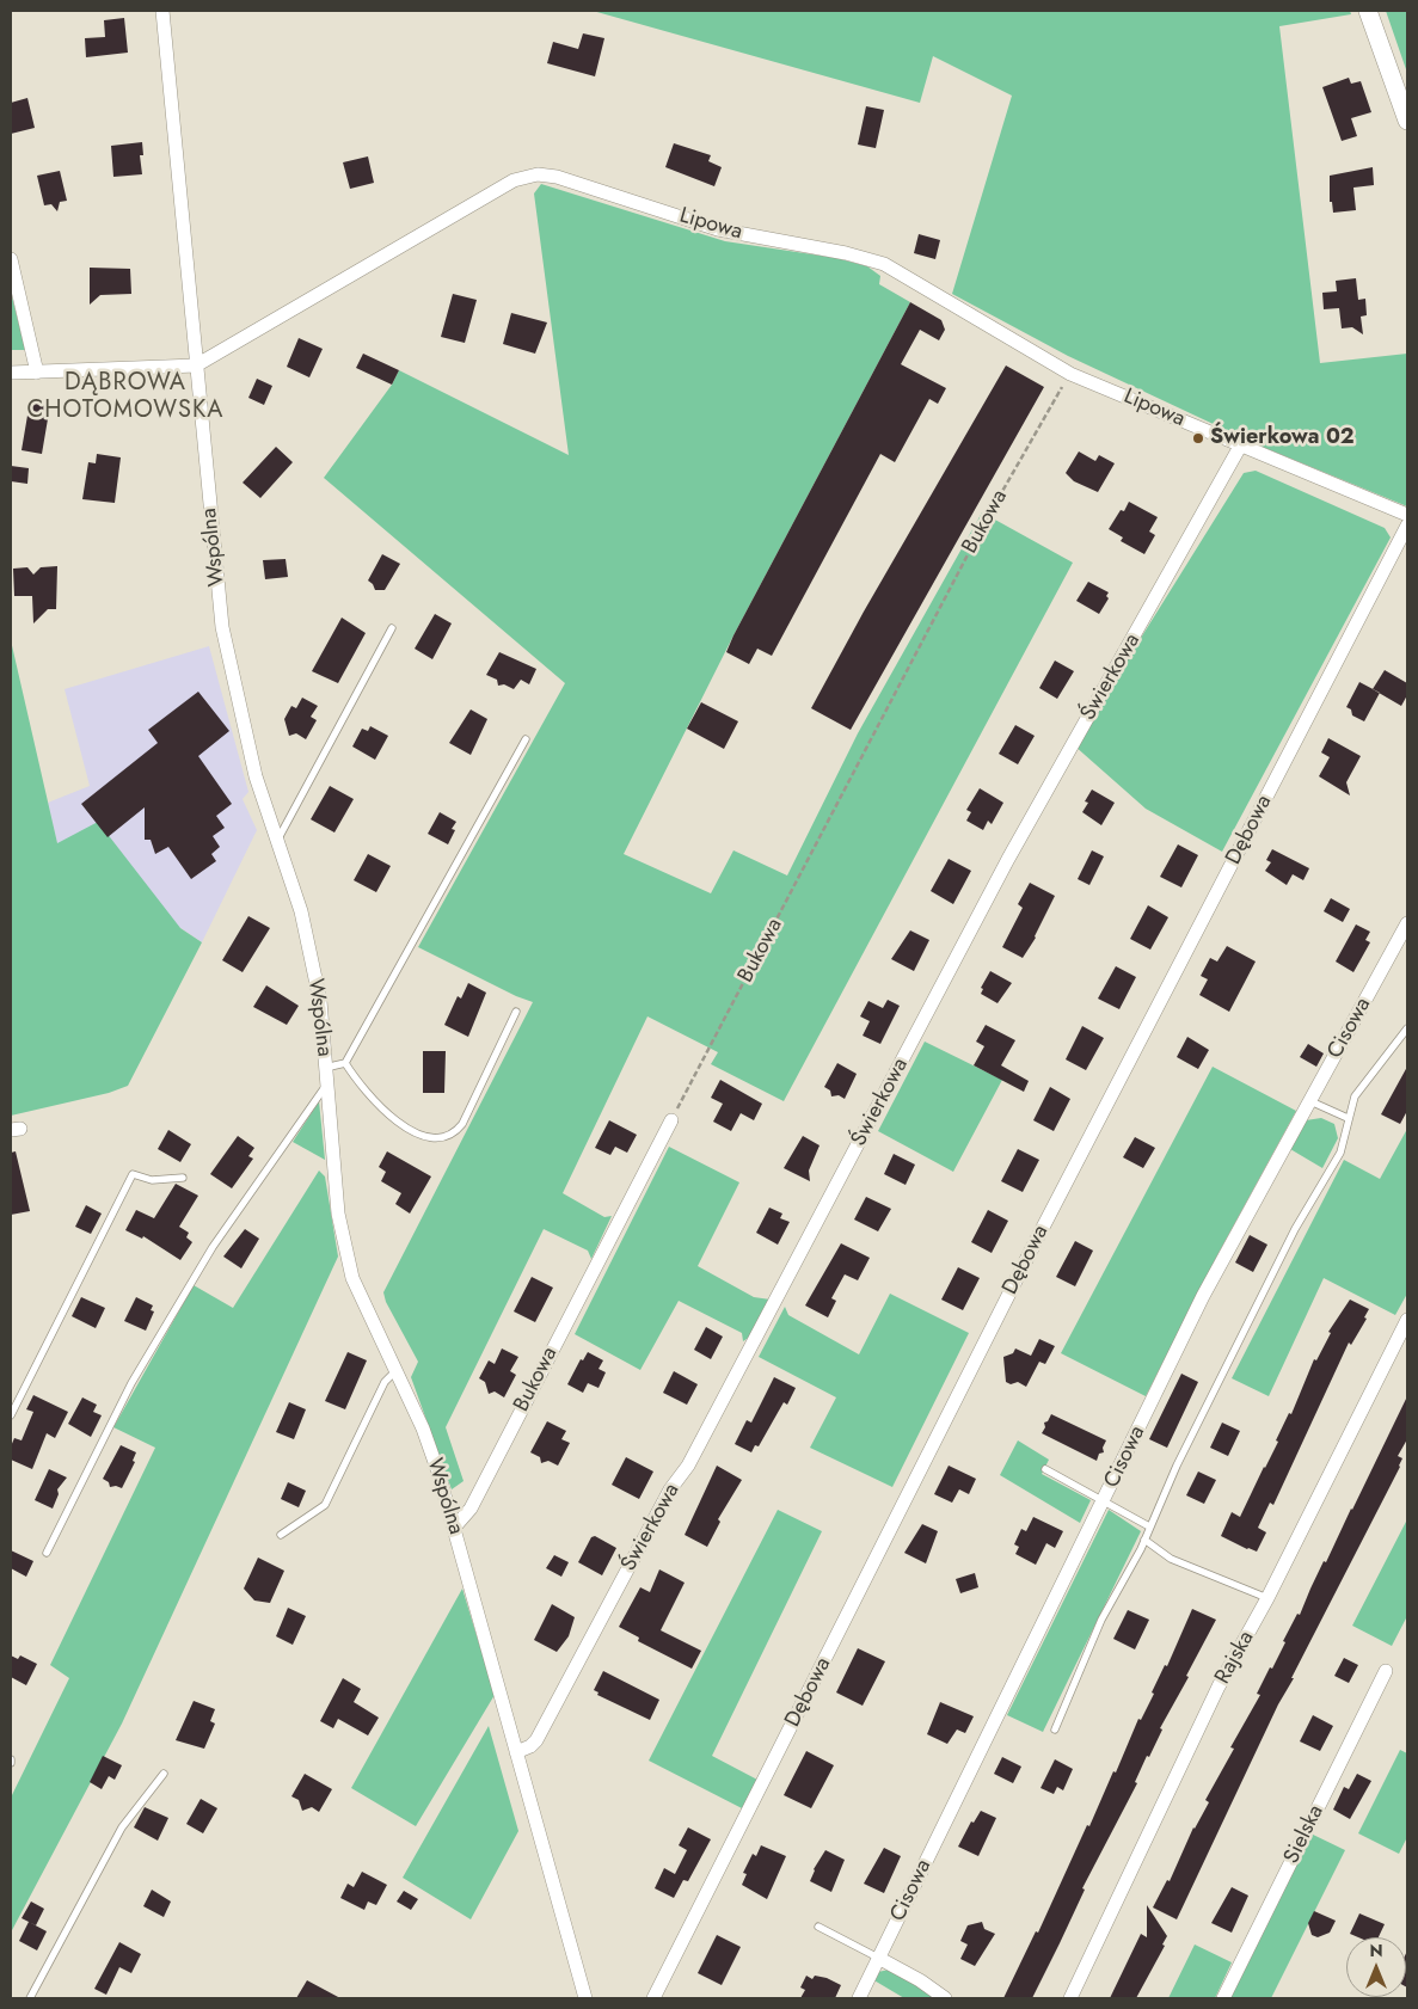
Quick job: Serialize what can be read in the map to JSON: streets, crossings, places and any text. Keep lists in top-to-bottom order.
{
  "streets": {
    "street": [
      "Lipowa",
      "Bukowa",
      "Wspólna",
      "Świerkowa",
      "Dębowa",
      "Cisowa",
      "Rajska",
      "Sielska"
    ]
  },
  "crossings": [
    ["Lipowa", "Bukowa"],
    ["Lipowa", "Wspólna"],
    ["Lipowa", "Świerkowa"],
    ["Bukowa", "Wspólna"],
    ["Wspólna", "Świerkowa"]
  ],
  "districts": ["DĄBROWA CHOTOMOWSKA"],
  "places": ["Świerkowa 02"],
  "north": "top"
}
